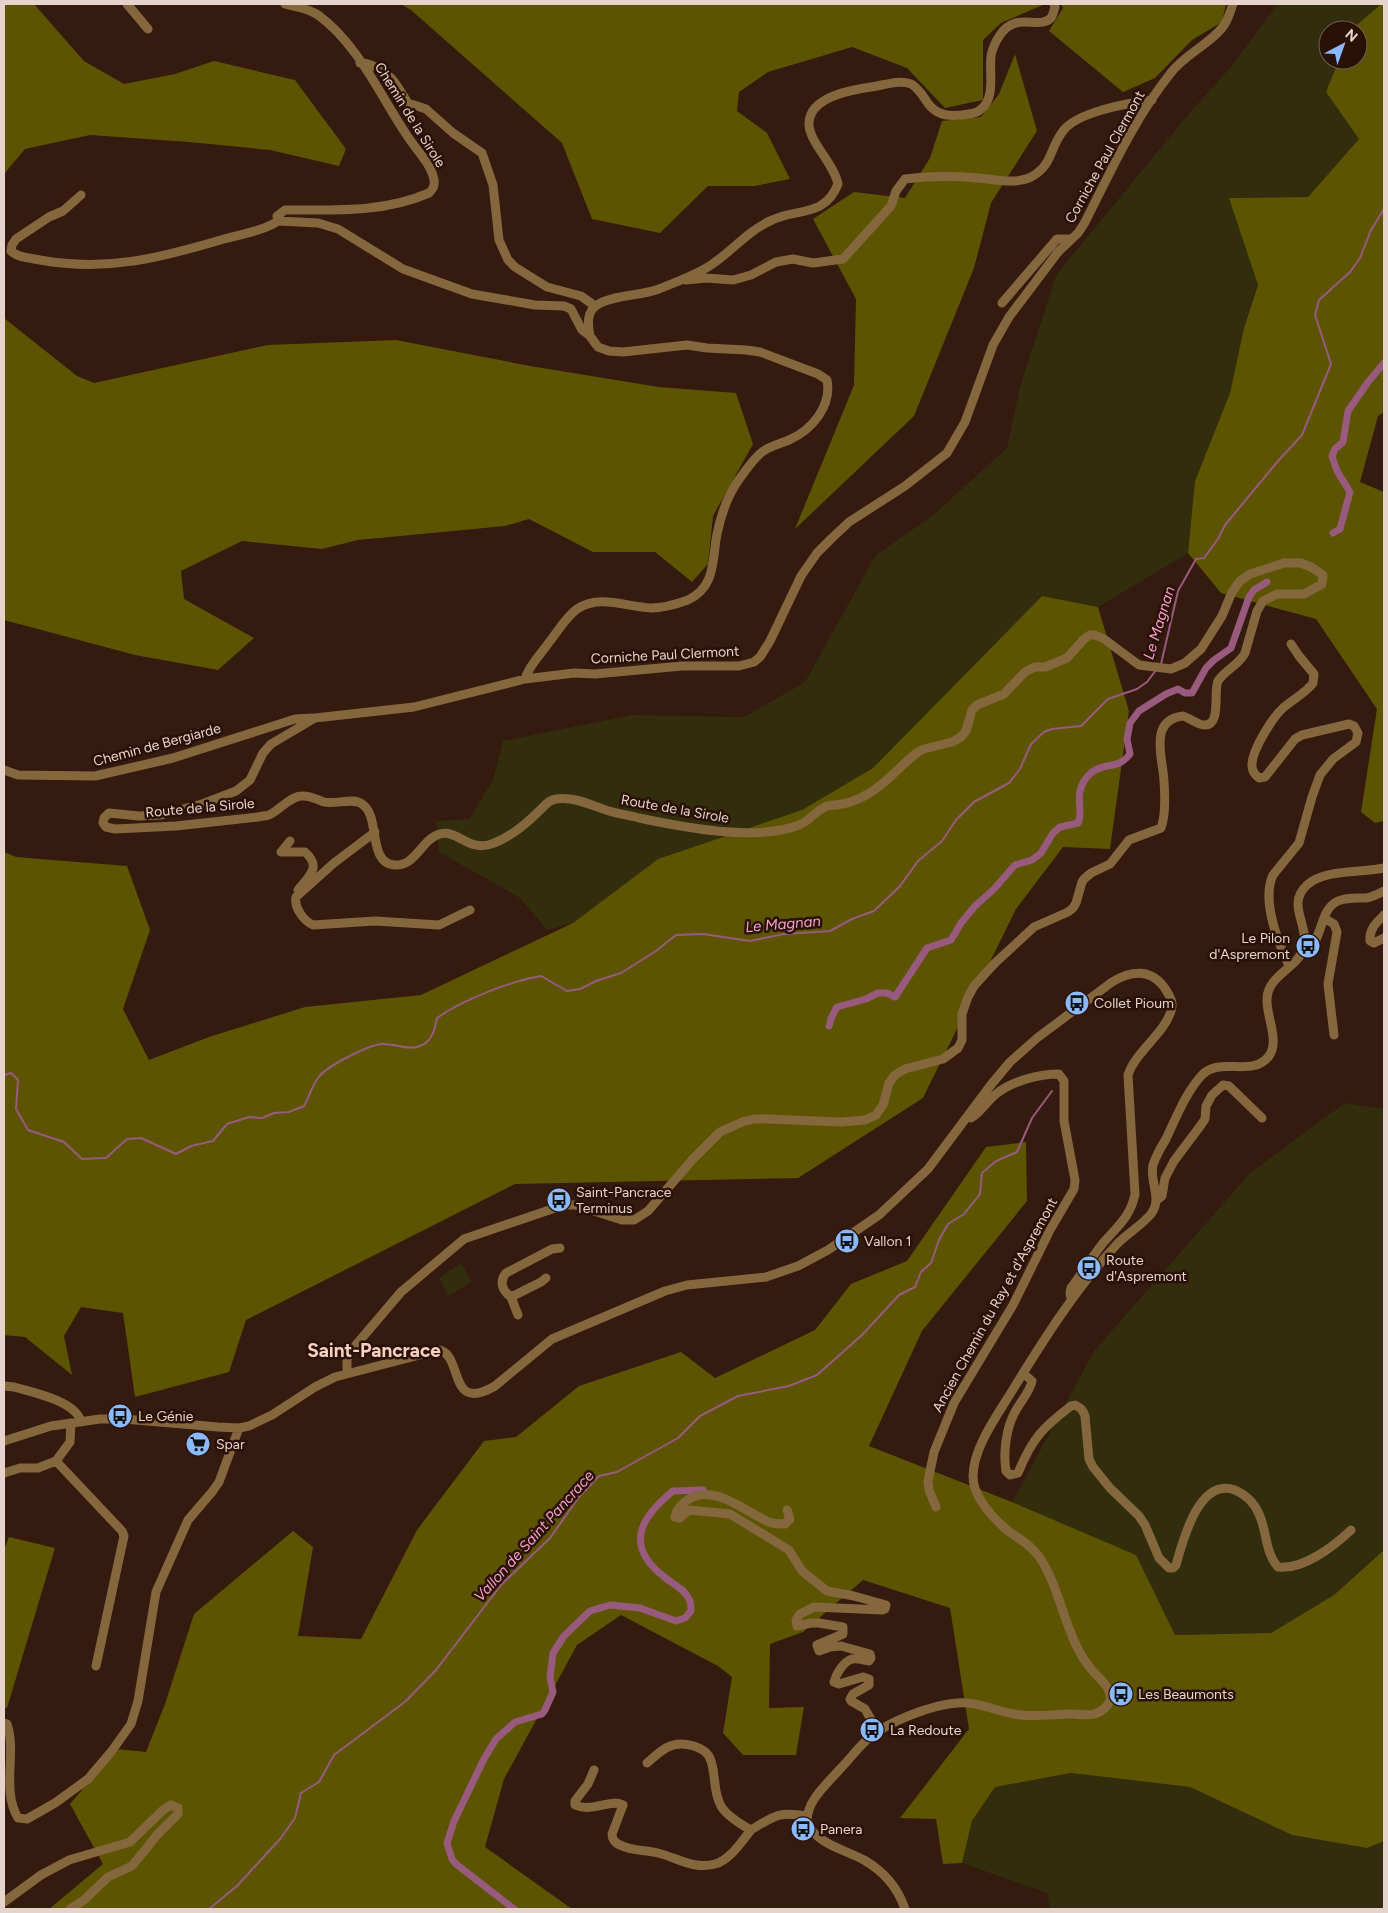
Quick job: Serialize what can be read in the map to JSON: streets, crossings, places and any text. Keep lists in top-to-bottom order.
{
  "streets": {
    "street": [
      "Chemin de la Sirole",
      "Corniche Paul Clermont",
      "Chemin de Bergiarde",
      "Route de la Sirole",
      "Ancien Chemin du Ray et d'Aspremont"
    ]
  },
  "crossings": [
    ["Corniche Paul Clermont", "Route de la Sirole"],
    ["Chemin de Bergiarde", "Route de la Sirole"]
  ],
  "districts": ["Saint-Pancrace"],
  "water": ["Le Magnan", "Vallon de Saint Pancrace"],
  "places": {
    "bus stop": [
      "Le Pilon d'Aspremont",
      "Collet Pioum",
      "Saint-Pancrace Terminus",
      "Vallon 1",
      "Route d'Aspremont",
      "Le Génie",
      "Les Beaumonts",
      "La Redoute",
      "Panera"
    ],
    "supermarket": ["Spar"]
  },
  "north": "top right"
}
